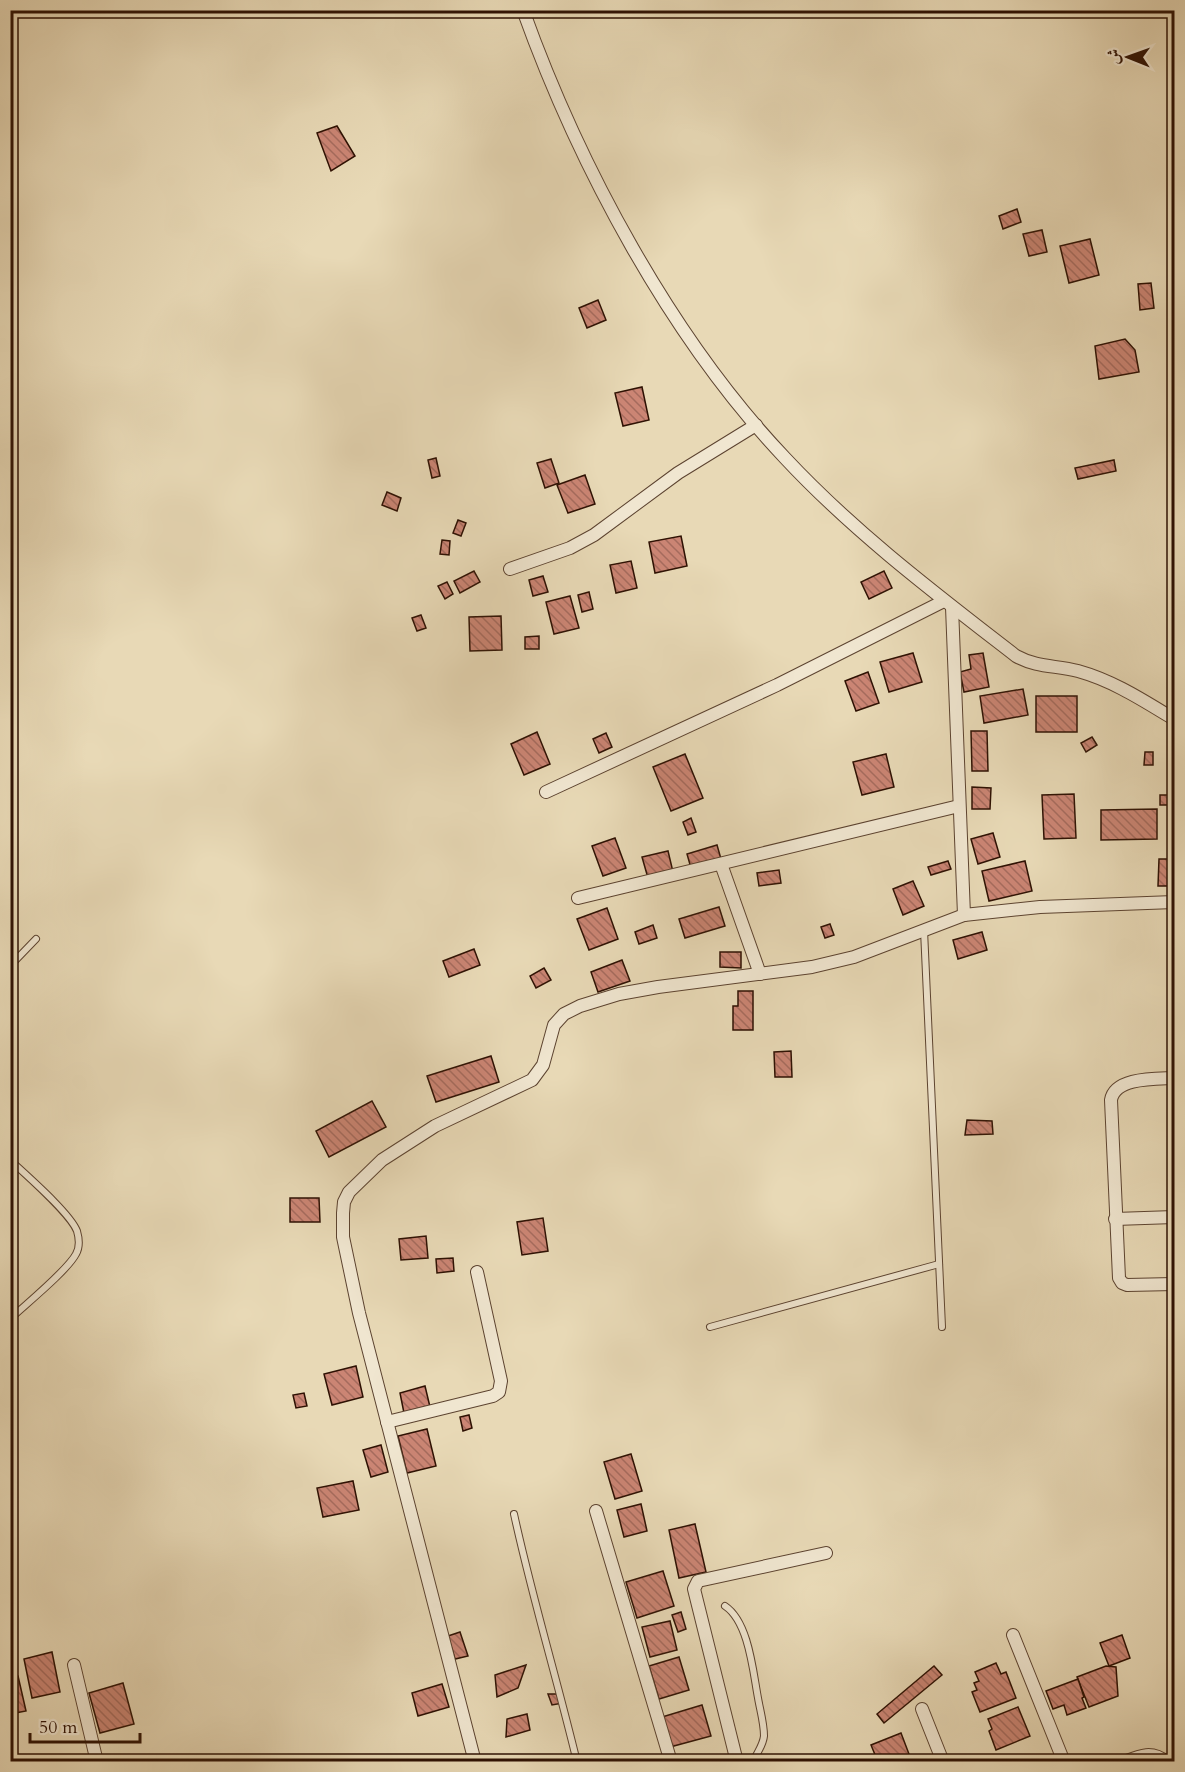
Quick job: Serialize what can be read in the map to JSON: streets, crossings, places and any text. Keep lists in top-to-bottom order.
{
  "scale_bar": "50 m",
  "north": "left"
}
